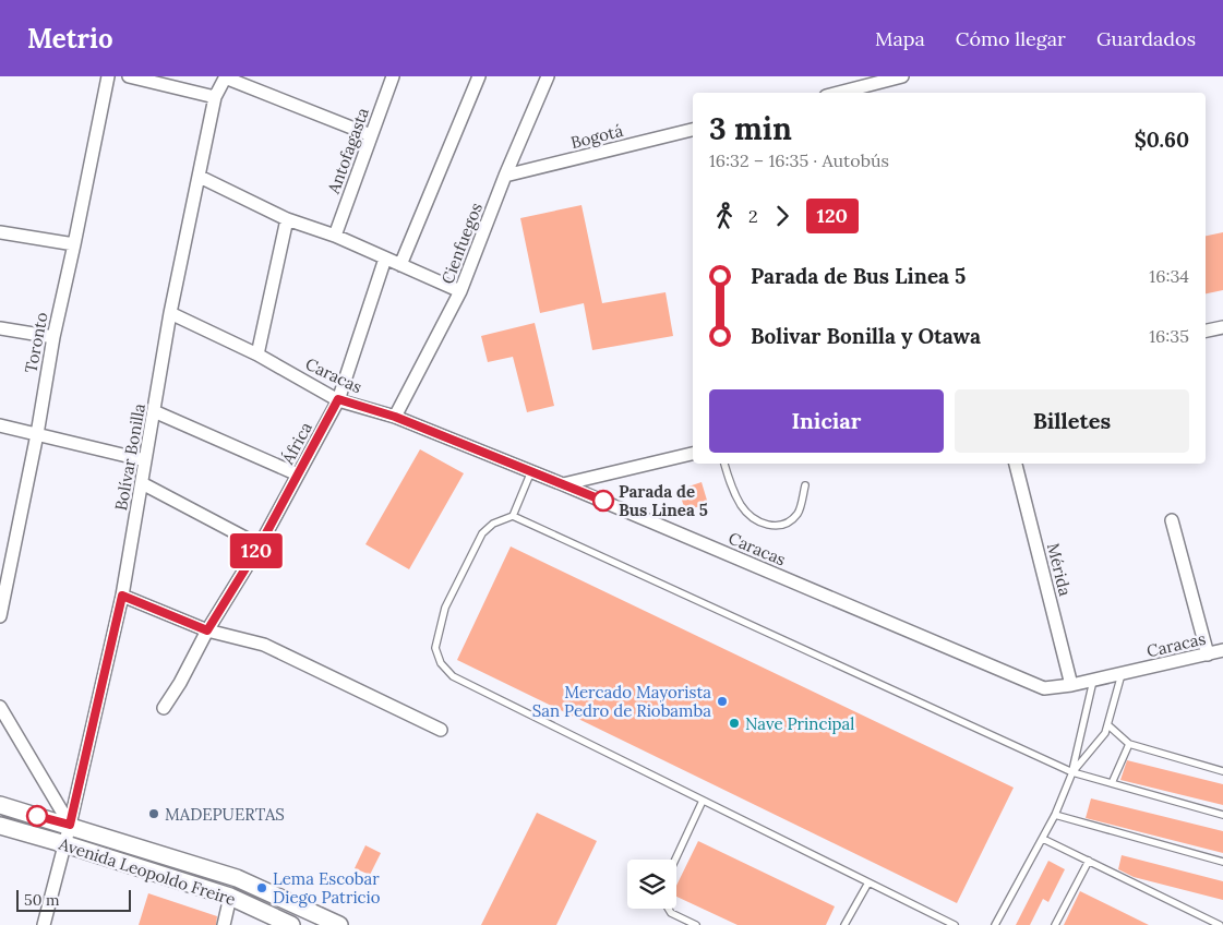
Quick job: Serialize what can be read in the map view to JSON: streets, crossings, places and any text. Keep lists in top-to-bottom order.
{
  "streets": {
    "main road": ["Avenida Leopoldo Freire"],
    "street": [
      "Bogotá",
      "Antofagasta",
      "Cienfuegos",
      "Toronto",
      "Caracas",
      "África",
      "Bolívar Bonilla",
      "Mérida"
    ]
  },
  "crossings": [
    ["Bogotá", "Cienfuegos"],
    ["Cienfuegos", "Caracas"],
    ["Caracas", "África"],
    ["Caracas", "Bolívar Bonilla"],
    ["Caracas", "Mérida"],
    ["Bolívar Bonilla", "Avenida Leopoldo Freire"]
  ],
  "places": [
    "Parada de Bus Linea 5",
    "Mercado Mayorista San Pedro de Riobamba",
    "Nave Principal",
    "MADEPUERTAS",
    "Lema Escobar Diego Patricio"
  ],
  "lines": ["bus line 120"],
  "scale_bar": "50 m",
  "page": {
    "header": "Metrio",
    "nav": ["Mapa", "Cómo llegar", "Guardados"],
    "on_map": "120",
    "heading": ["3 min", "16:32 – 16:35 · Autobús", "$0.60"],
    "legs": ["2", "120"],
    "list": [
      {
        "name": "Parada de Bus Linea 5",
        "value": "16:34"
      },
      {
        "name": "Bolivar Bonilla y Otawa",
        "value": "16:35"
      }
    ],
    "buttons": ["Iniciar", "Billetes"],
    "scale": "50 m"
  }
}
